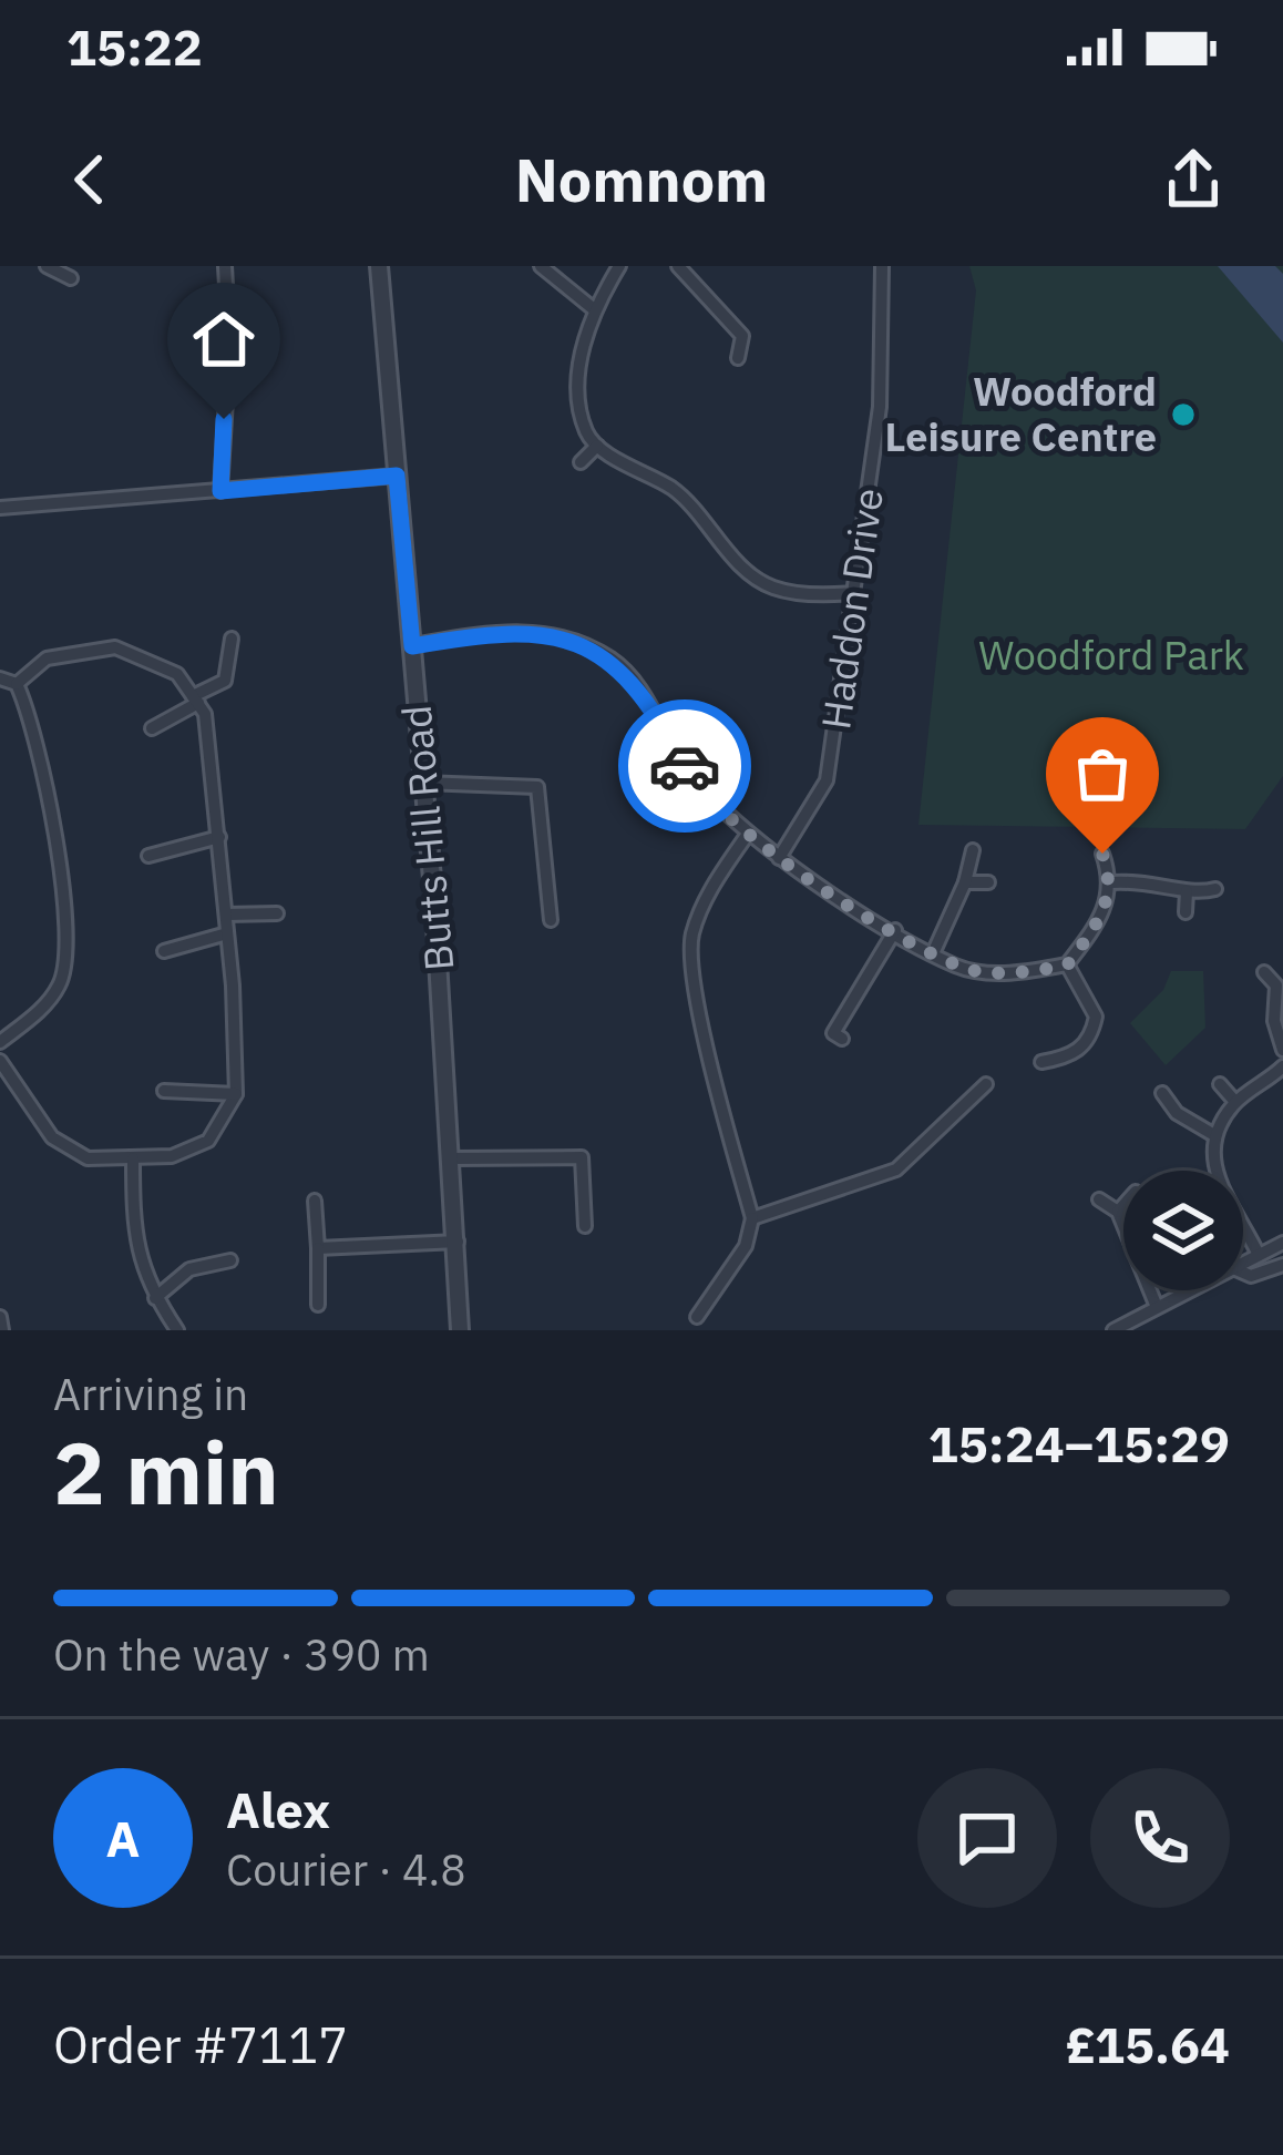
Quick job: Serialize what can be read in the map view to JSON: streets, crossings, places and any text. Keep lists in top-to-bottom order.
{
  "streets": {
    "street": ["Haddon Drive", "Butts Hill Road"]
  },
  "parks": ["Woodford Park"],
  "places": ["Woodford Leisure Centre"],
  "page": {
    "status": "15:22",
    "header": "Nomnom",
    "heading": ["2 min", "Arriving in", "15:24–15:29"],
    "panel": [
      "Alex",
      "Courier · 4.8",
      "Order #7117",
      "£15.64"
    ],
    "bar": "On the way · 390 m",
    "round": "A"
  }
}
